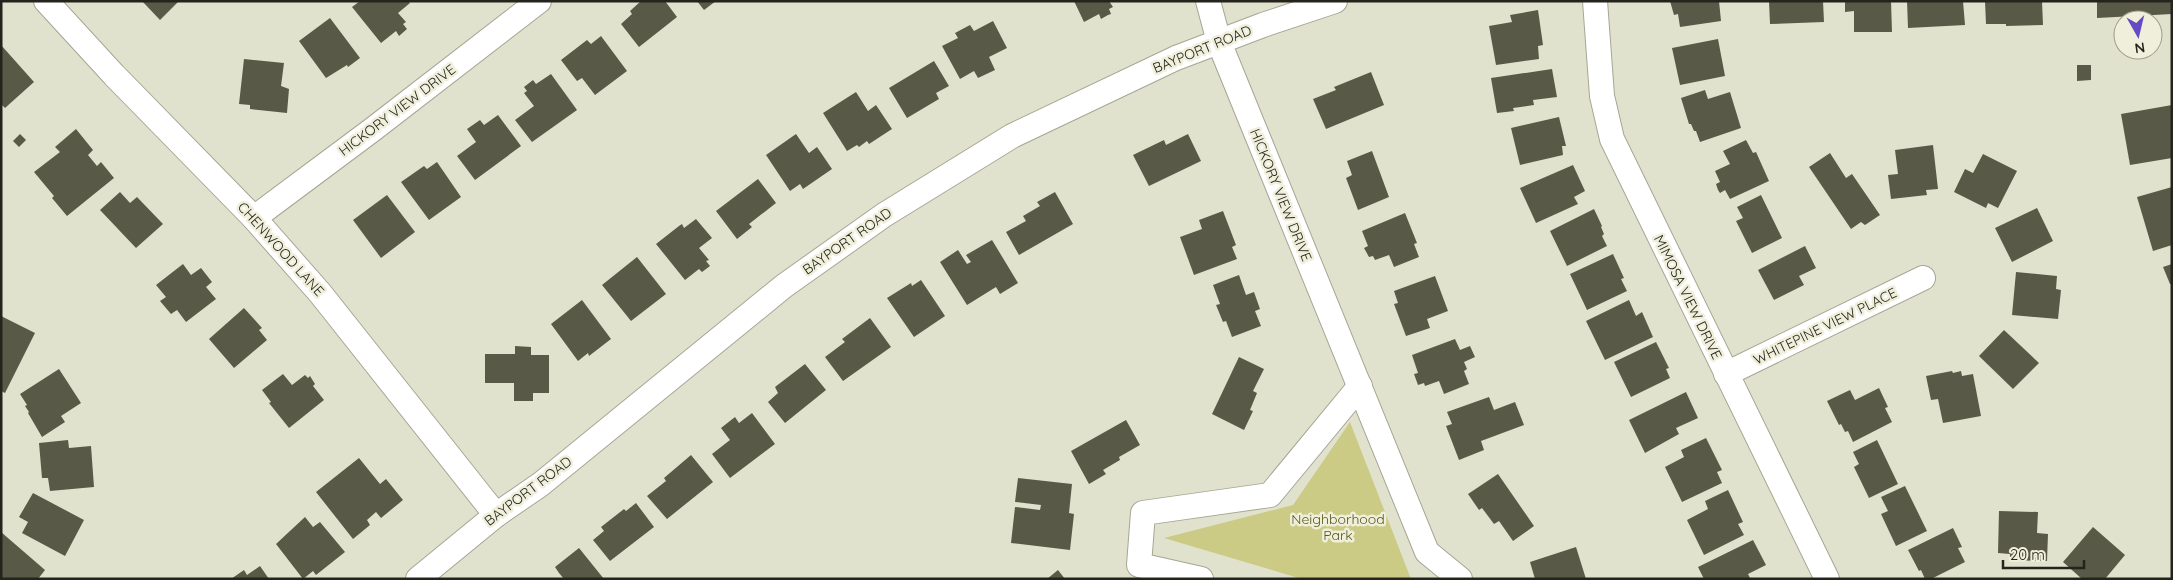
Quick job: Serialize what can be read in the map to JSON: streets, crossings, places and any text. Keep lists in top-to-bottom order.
{
  "streets": {
    "street": [
      "BAYPORT ROAD",
      "HICKORY VIEW DRIVE",
      "CHENWOOD LANE",
      "MIMOSA VIEW DRIVE",
      "WHITEPINE VIEW PLACE"
    ]
  },
  "crossings": [
    ["BAYPORT ROAD", "HICKORY VIEW DRIVE"],
    ["BAYPORT ROAD", "CHENWOOD LANE"],
    ["HICKORY VIEW DRIVE", "CHENWOOD LANE"],
    ["MIMOSA VIEW DRIVE", "WHITEPINE VIEW PLACE"]
  ],
  "parks": ["Neighborhood Park"],
  "scale_bar": "20 m",
  "north": "bottom"
}
